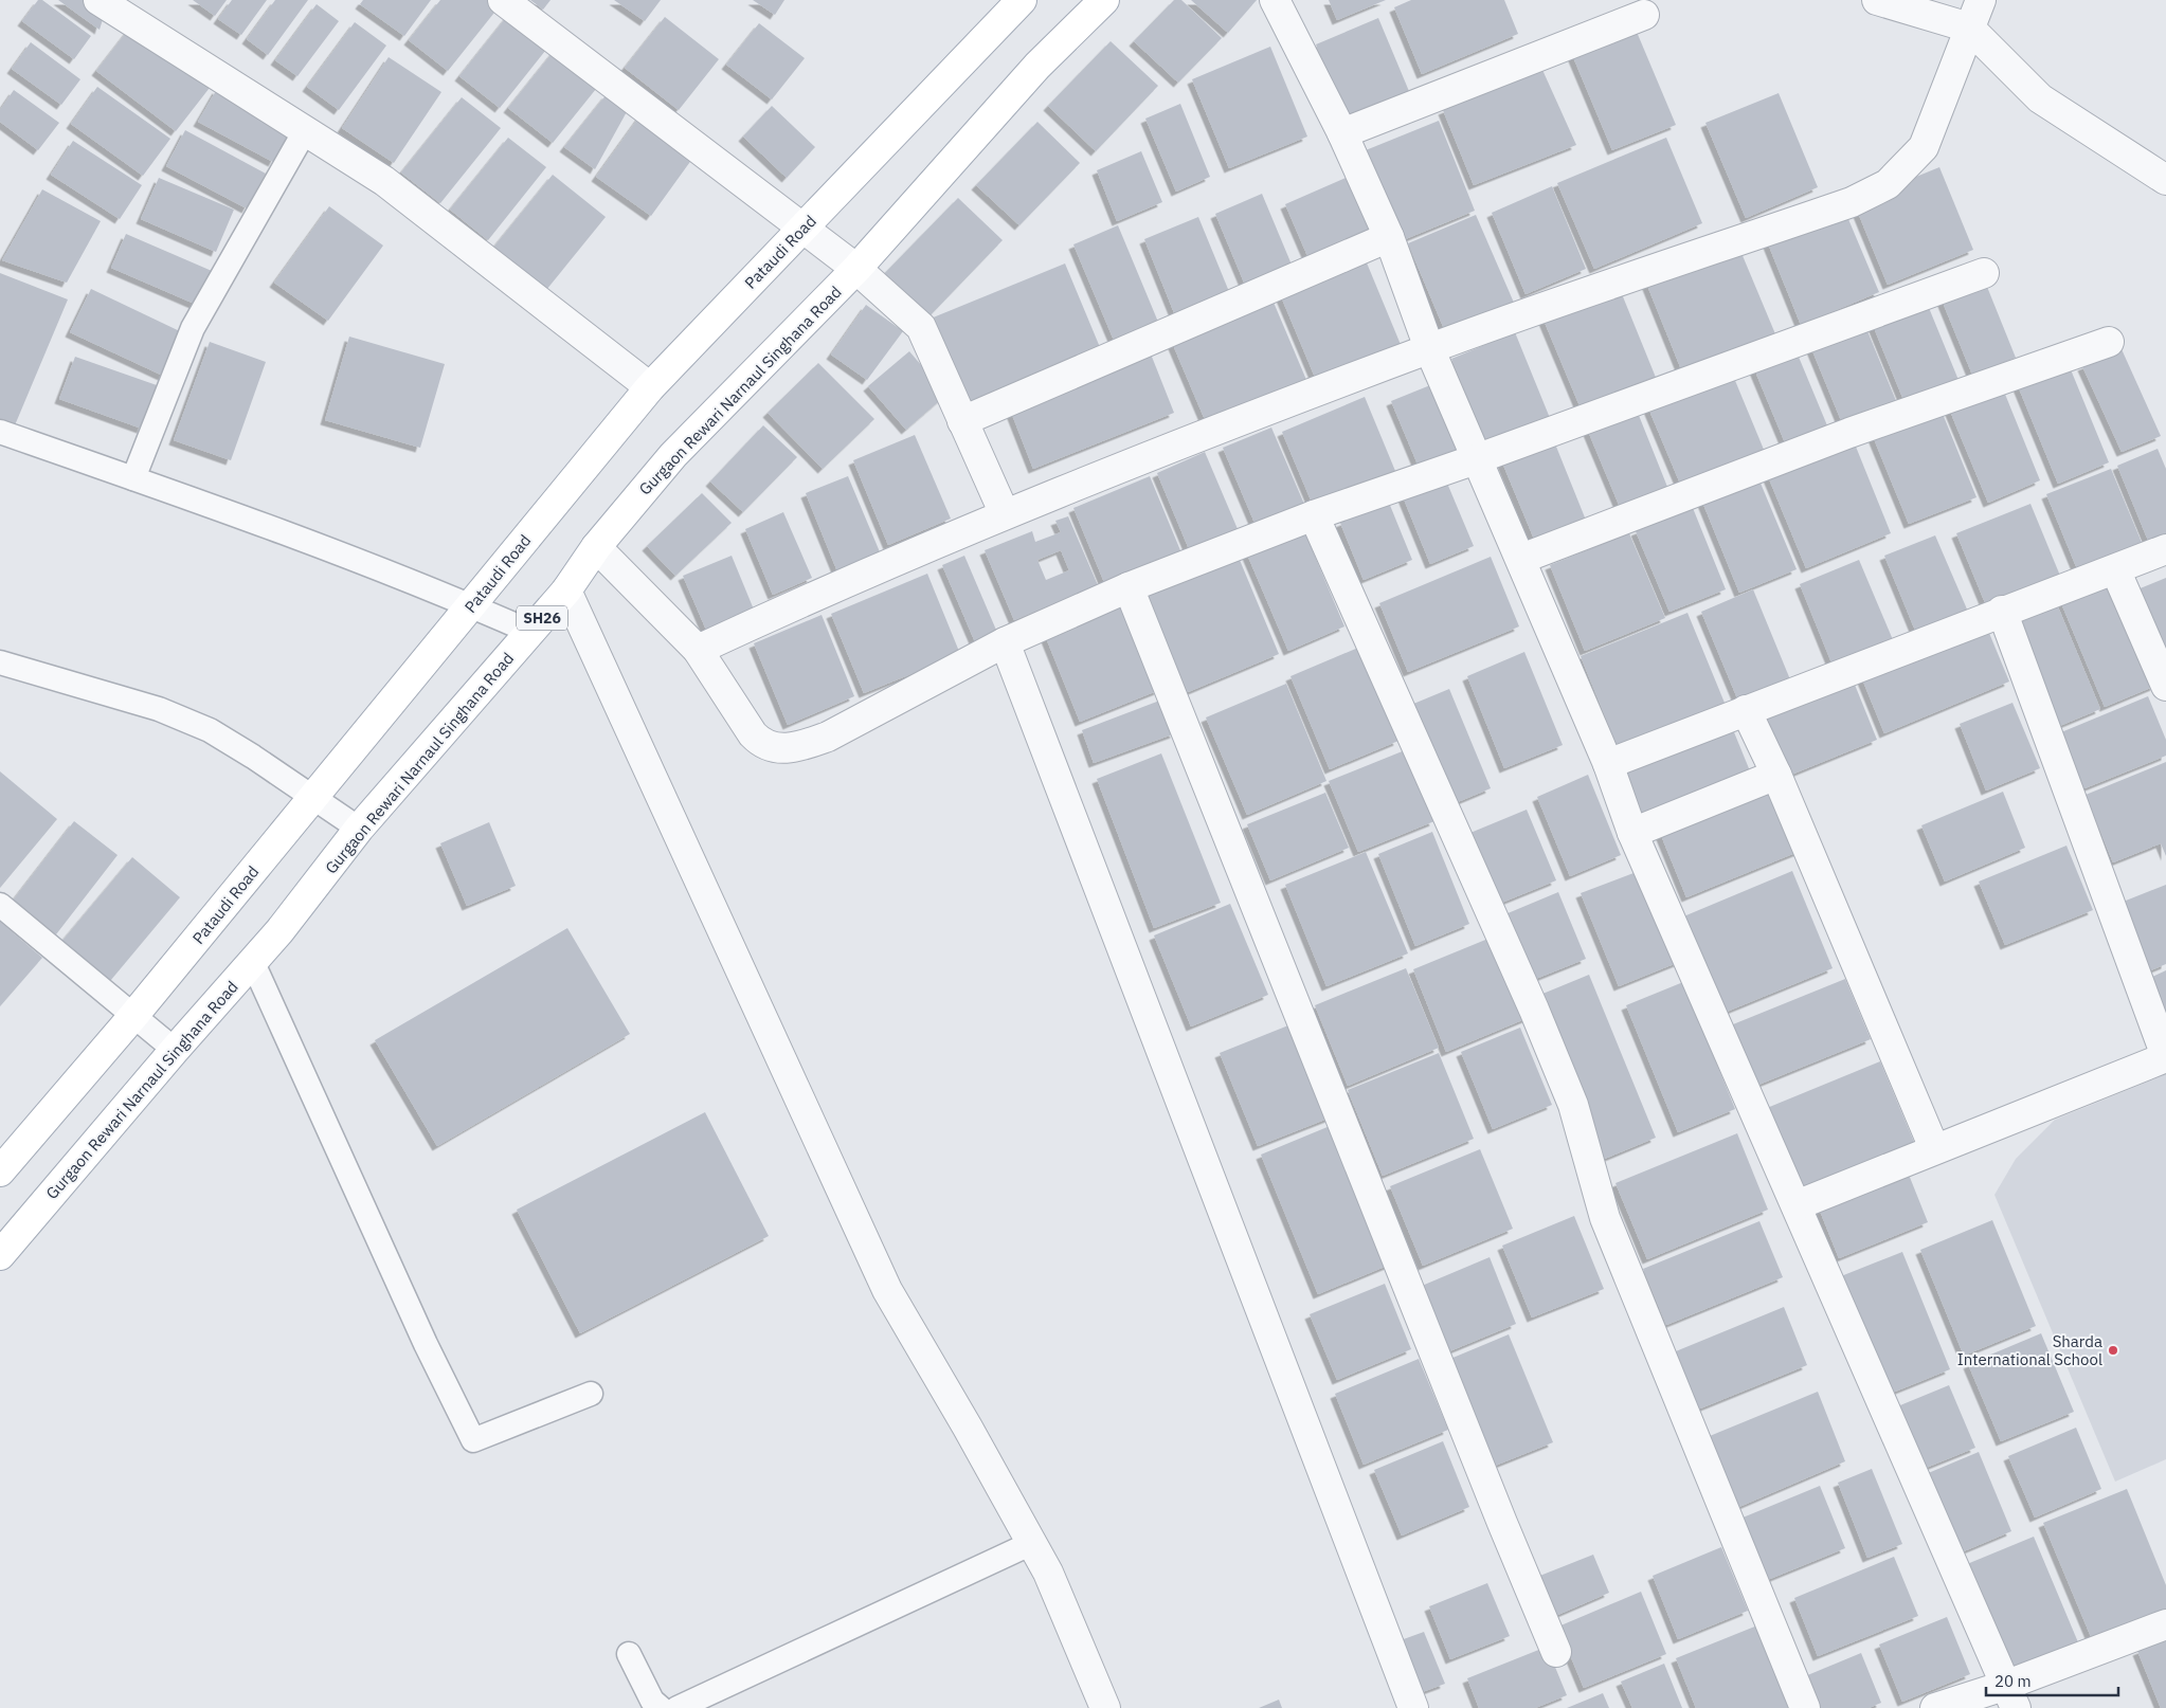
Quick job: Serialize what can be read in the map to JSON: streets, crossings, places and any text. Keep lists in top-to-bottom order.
{
  "streets": {
    "main road": ["Pataudi Road", "Gurgaon Rewari Narnaul Singhana Road", "SH26"]
  },
  "places": ["Sharda International School"],
  "scale_bar": "20 m"
}
